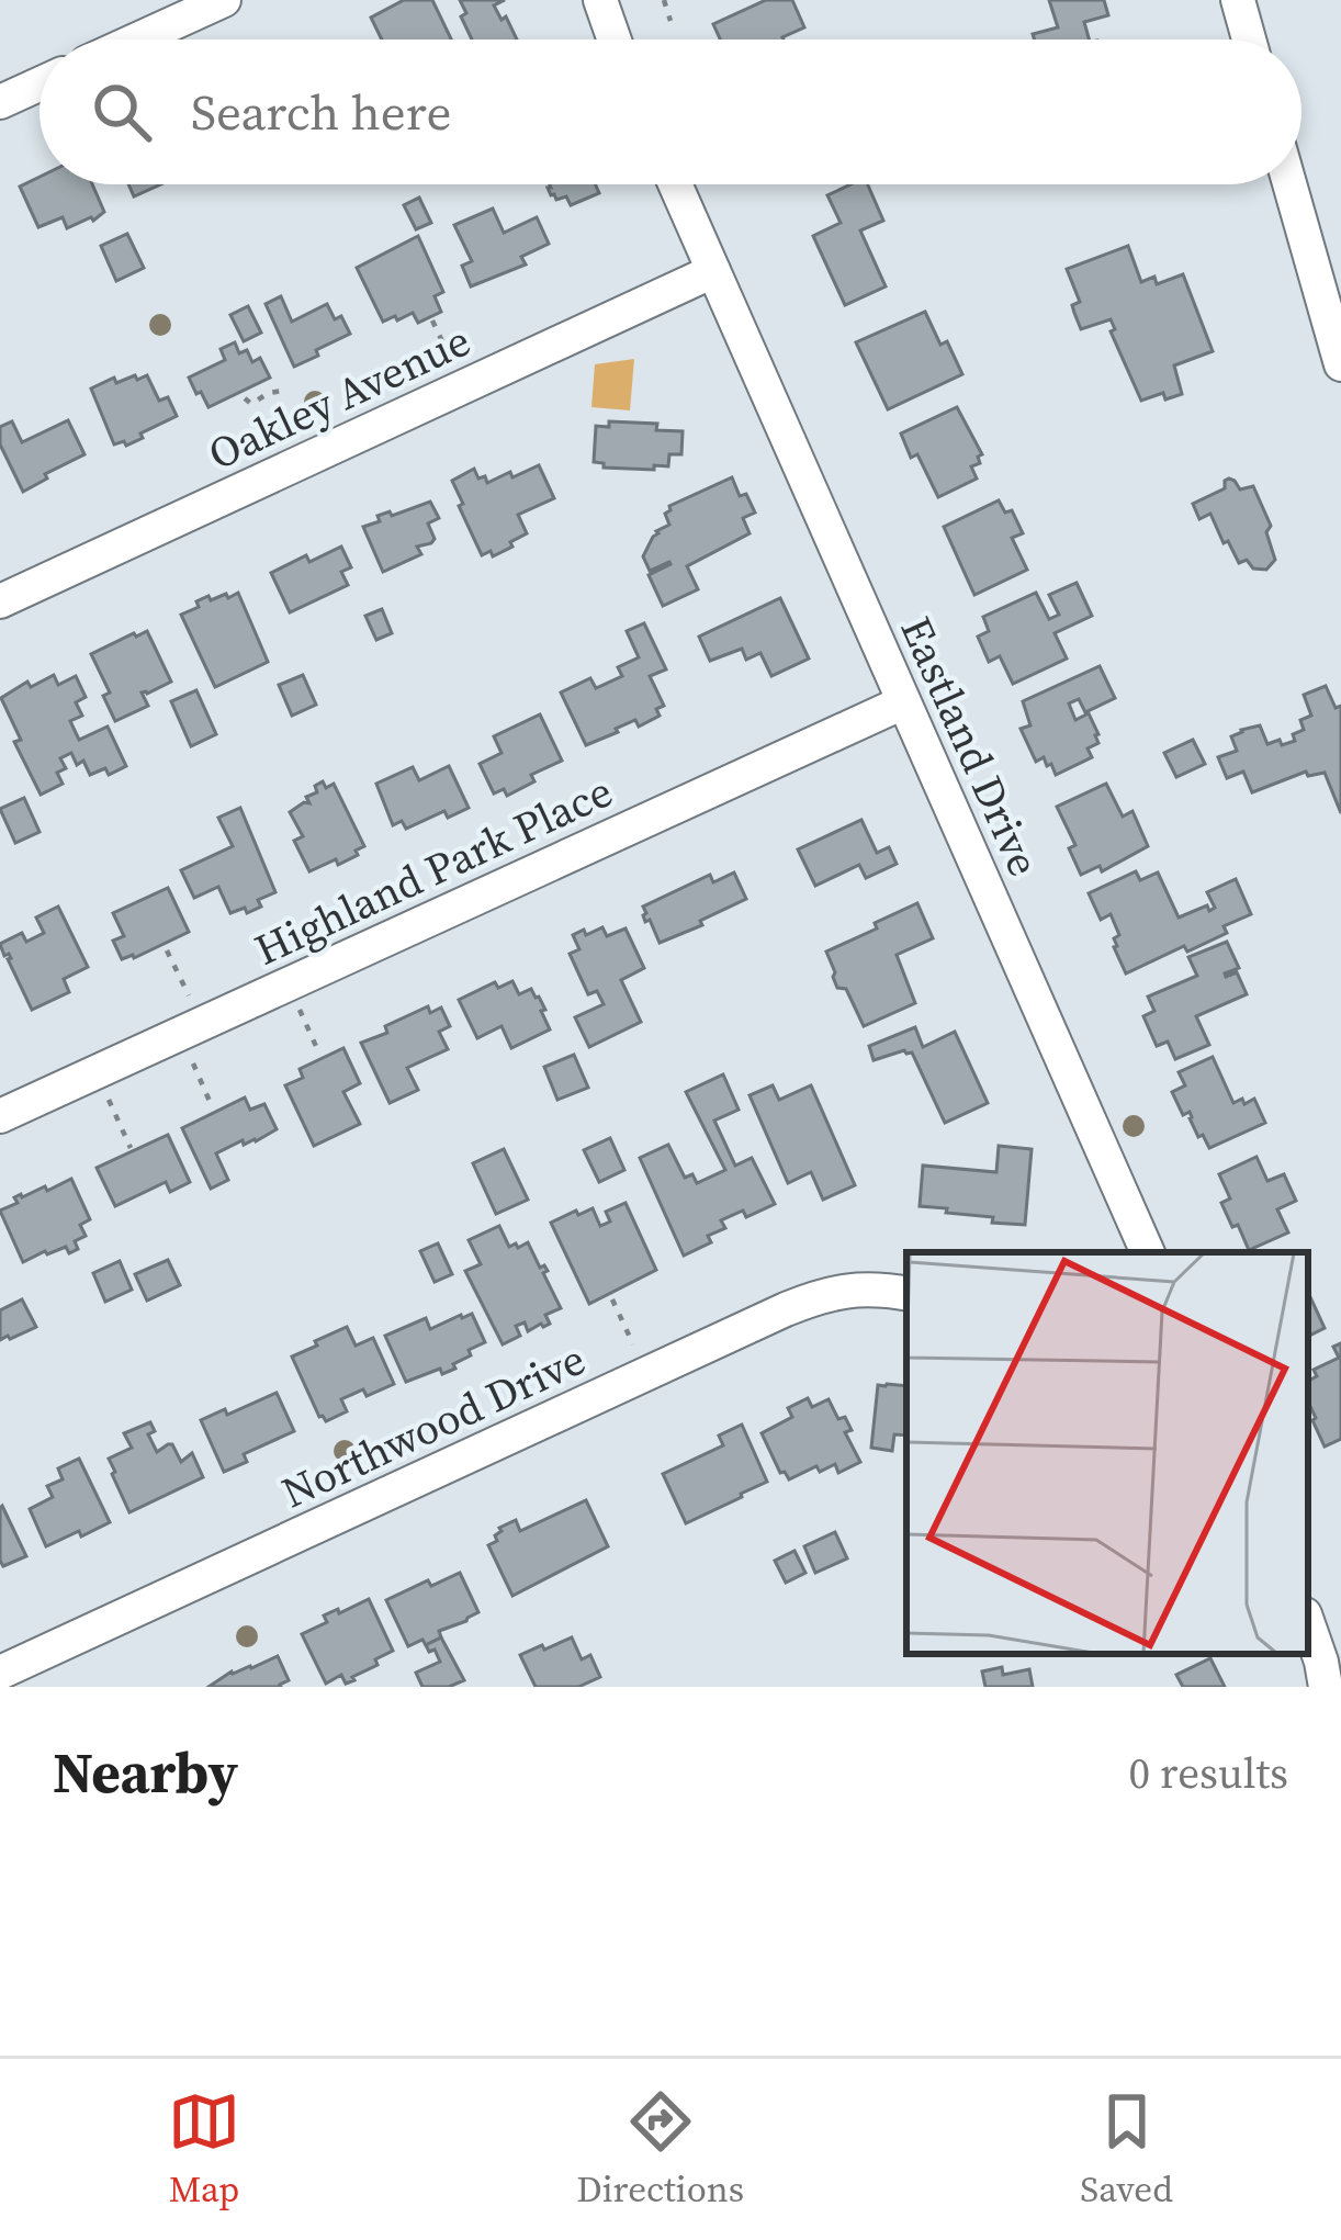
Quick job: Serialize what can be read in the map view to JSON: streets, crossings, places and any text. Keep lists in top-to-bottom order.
{
  "streets": {
    "street": [
      "Oakley Avenue",
      "Eastland Drive",
      "Highland Park Place",
      "Northwood Drive"
    ]
  },
  "crossings": [
    ["Oakley Avenue", "Eastland Drive"],
    ["Eastland Drive", "Highland Park Place"]
  ],
  "page": {
    "search": "Search here",
    "heading": ["Nearby", "0 results"],
    "nav": ["Map", "Directions", "Saved"]
  }
}
